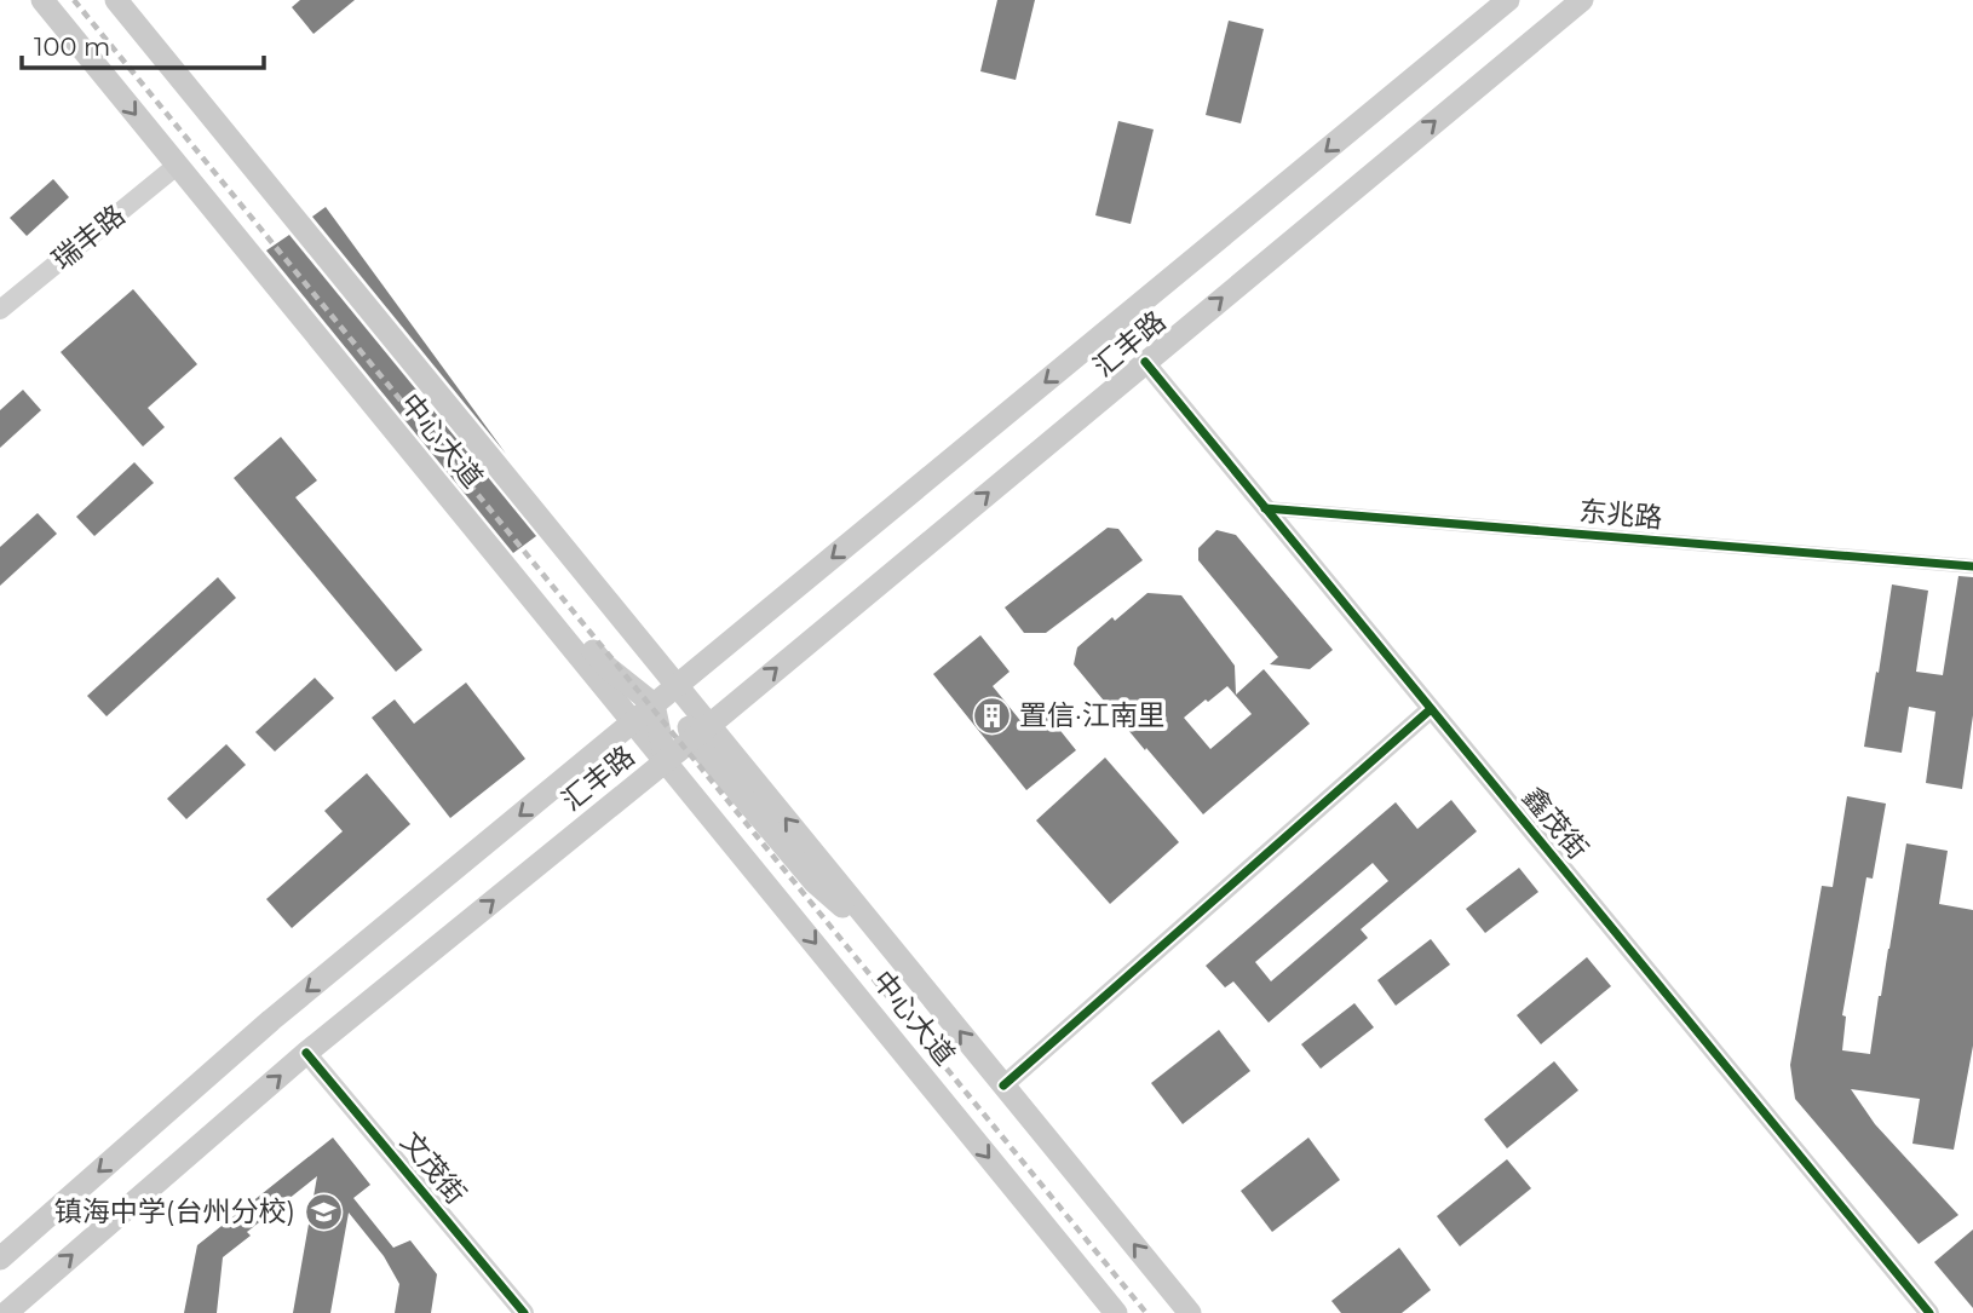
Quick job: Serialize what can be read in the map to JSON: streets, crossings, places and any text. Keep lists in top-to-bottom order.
{
  "streets": {
    "main road": ["汇丰路", "中心大道"],
    "street": [
      "瑞丰路",
      "东兆路",
      "鑫茂街",
      "文茂街"
    ]
  },
  "crossings": [
    ["瑞丰路", "中心大道"],
    ["汇丰路", "中心大道"],
    ["汇丰路", "鑫茂街"],
    ["汇丰路", "文茂街"],
    ["东兆路", "鑫茂街"]
  ],
  "places": {
    "building": ["置信·江南里"],
    "school or university": ["镇海中学(台州分校)"]
  },
  "scale_bar": "100 m"
}
